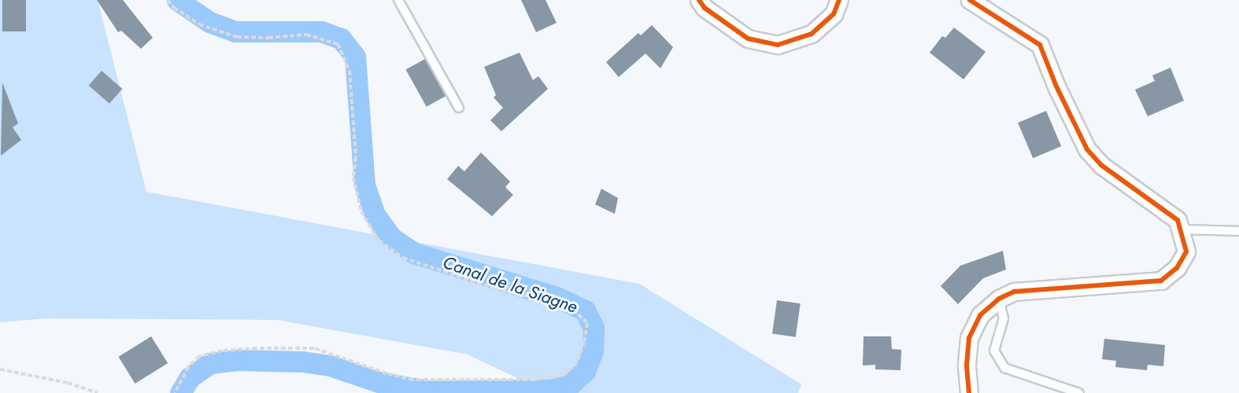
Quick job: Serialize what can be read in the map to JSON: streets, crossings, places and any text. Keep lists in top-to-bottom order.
{
  "water": ["Canal de la Siagne"]
}
